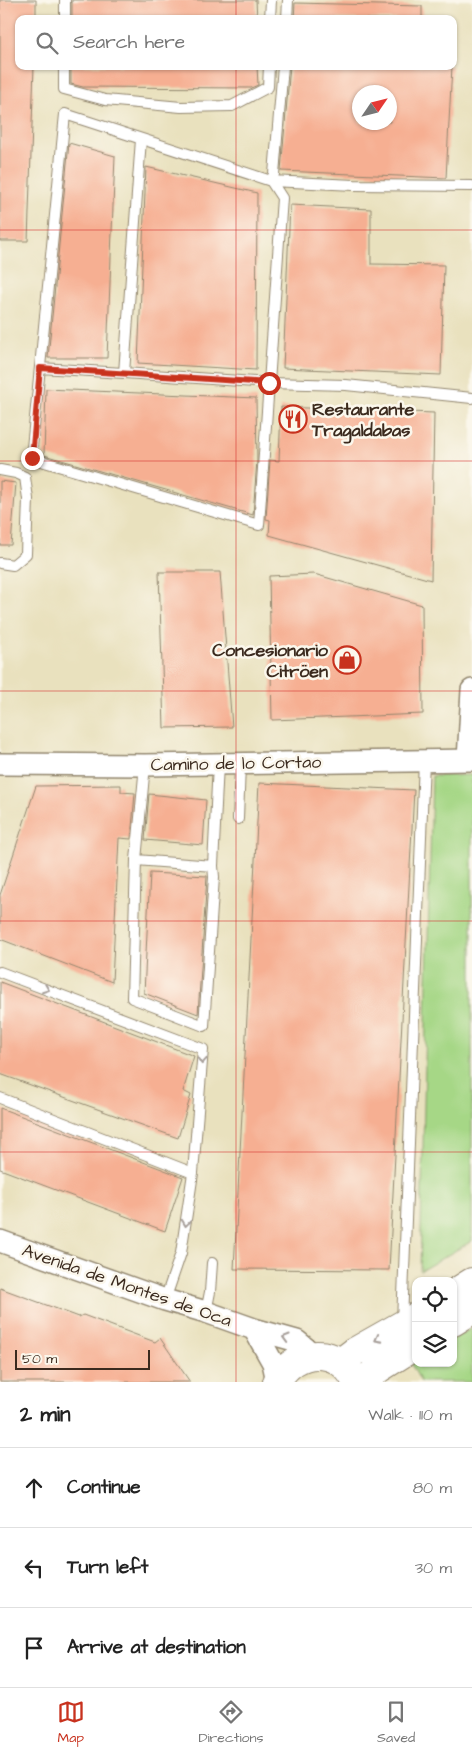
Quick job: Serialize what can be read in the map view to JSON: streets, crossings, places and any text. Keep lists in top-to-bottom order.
{
  "streets": {
    "street": ["Camino de lo Cortao", "Avenida de Montes de Oca"]
  },
  "places": {
    "restaurant": ["Restaurante Tragaldabas"],
    "shop": ["Concesionario Citröen"]
  },
  "scale_bar": "50 m",
  "north": "top right",
  "page": {
    "search": "Search here",
    "scale": "50 m",
    "heading": ["2 min", "Walk · 110 m"],
    "list": [
      ["Continue", "80 m"],
      ["Turn left", "30 m"],
      "Arrive at destination"
    ],
    "nav": ["Map", "Directions", "Saved"]
  }
}
